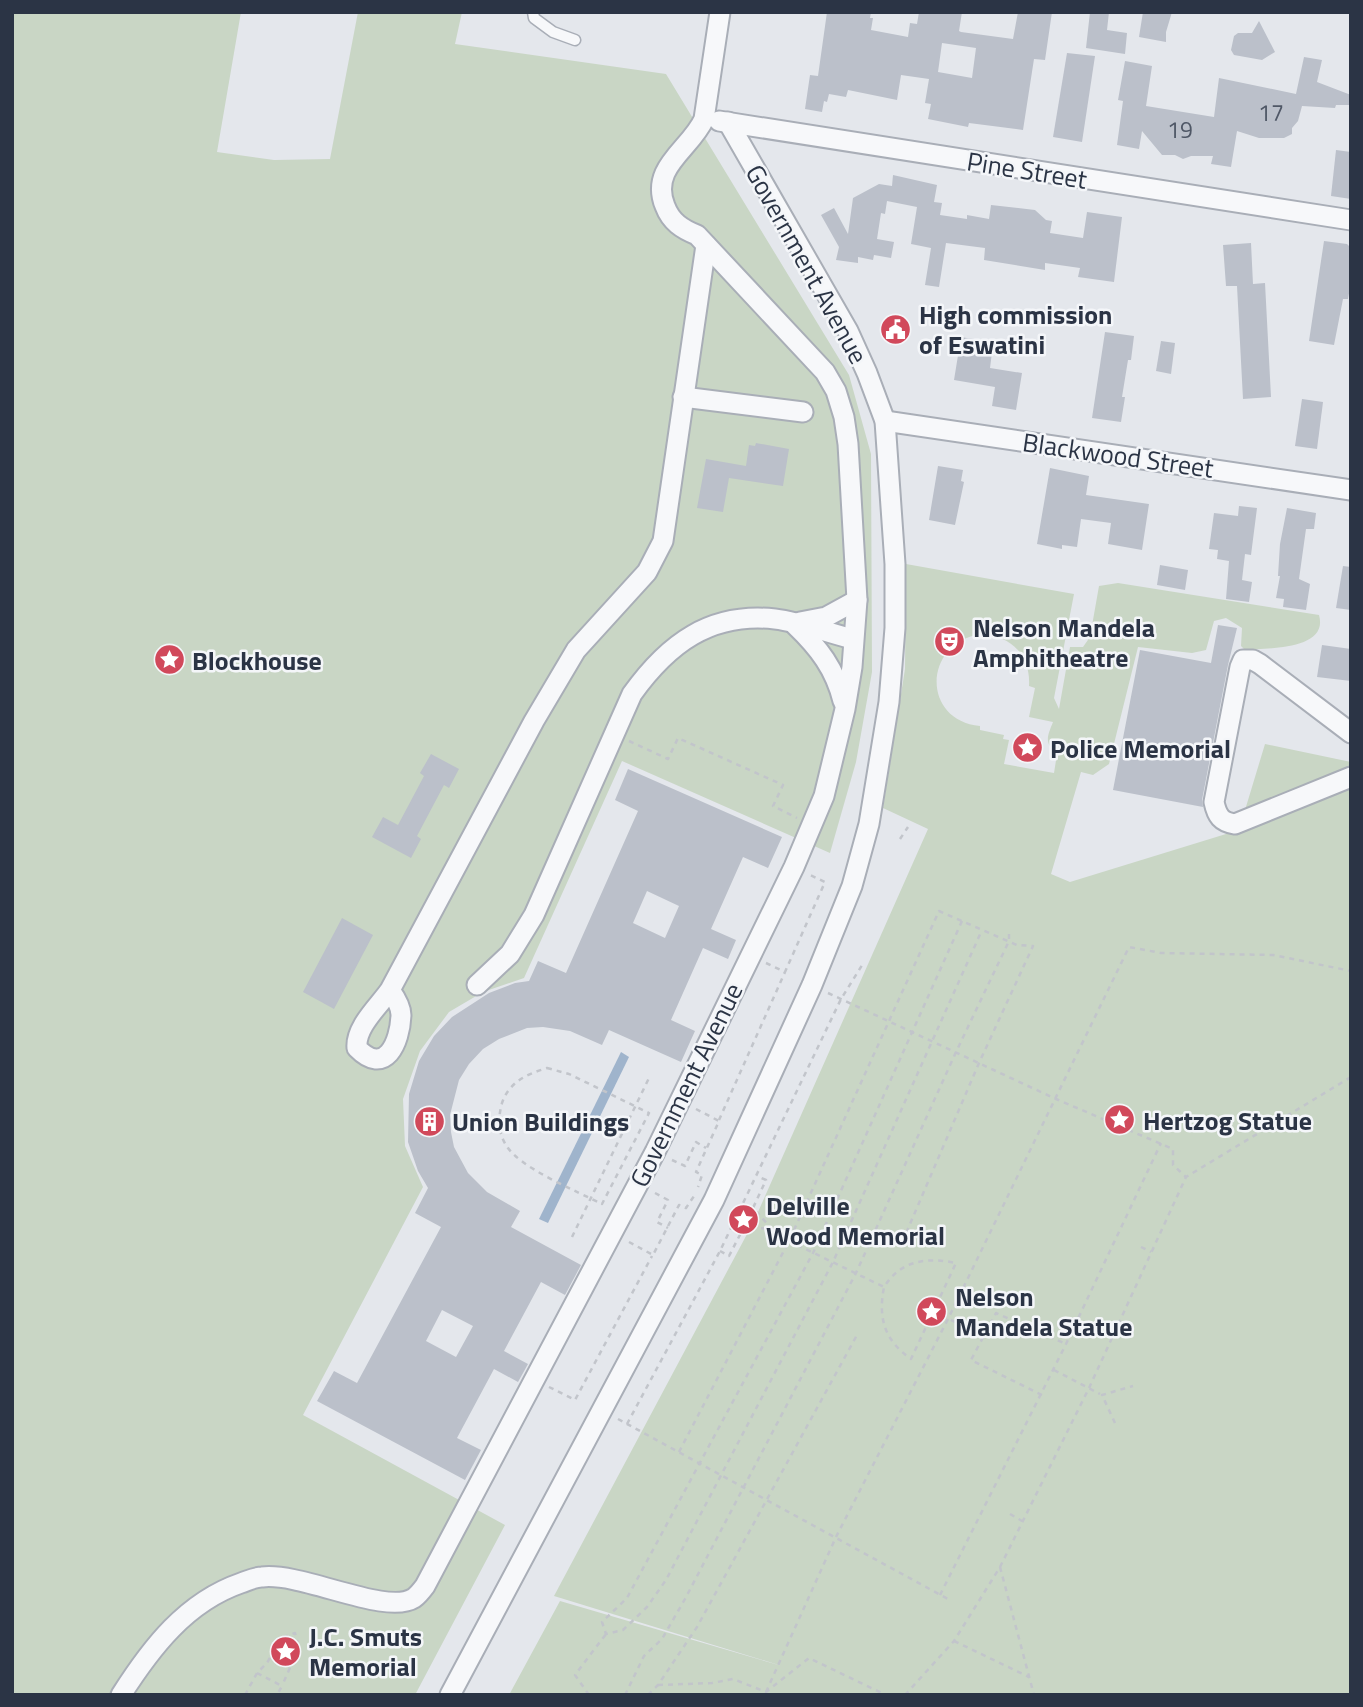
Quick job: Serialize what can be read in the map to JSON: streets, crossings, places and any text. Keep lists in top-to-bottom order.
{
  "streets": {
    "street": ["Pine Street", "Government Avenue", "Blackwood Street"]
  },
  "crossings": [
    ["Pine Street", "Government Avenue"],
    ["Government Avenue", "Blackwood Street"]
  ],
  "places": {
    "public building": ["High commission of Eswatini"],
    "theatre": ["Nelson Mandela Amphitheatre"],
    "place": [
      "Blockhouse",
      "Police Memorial",
      "Hertzog Statue",
      "Delville Wood Memorial",
      "Nelson Mandela Statue",
      "J.C. Smuts Memorial"
    ],
    "building": ["Union Buildings"]
  },
  "house_numbers": ["17", "19"]
}
